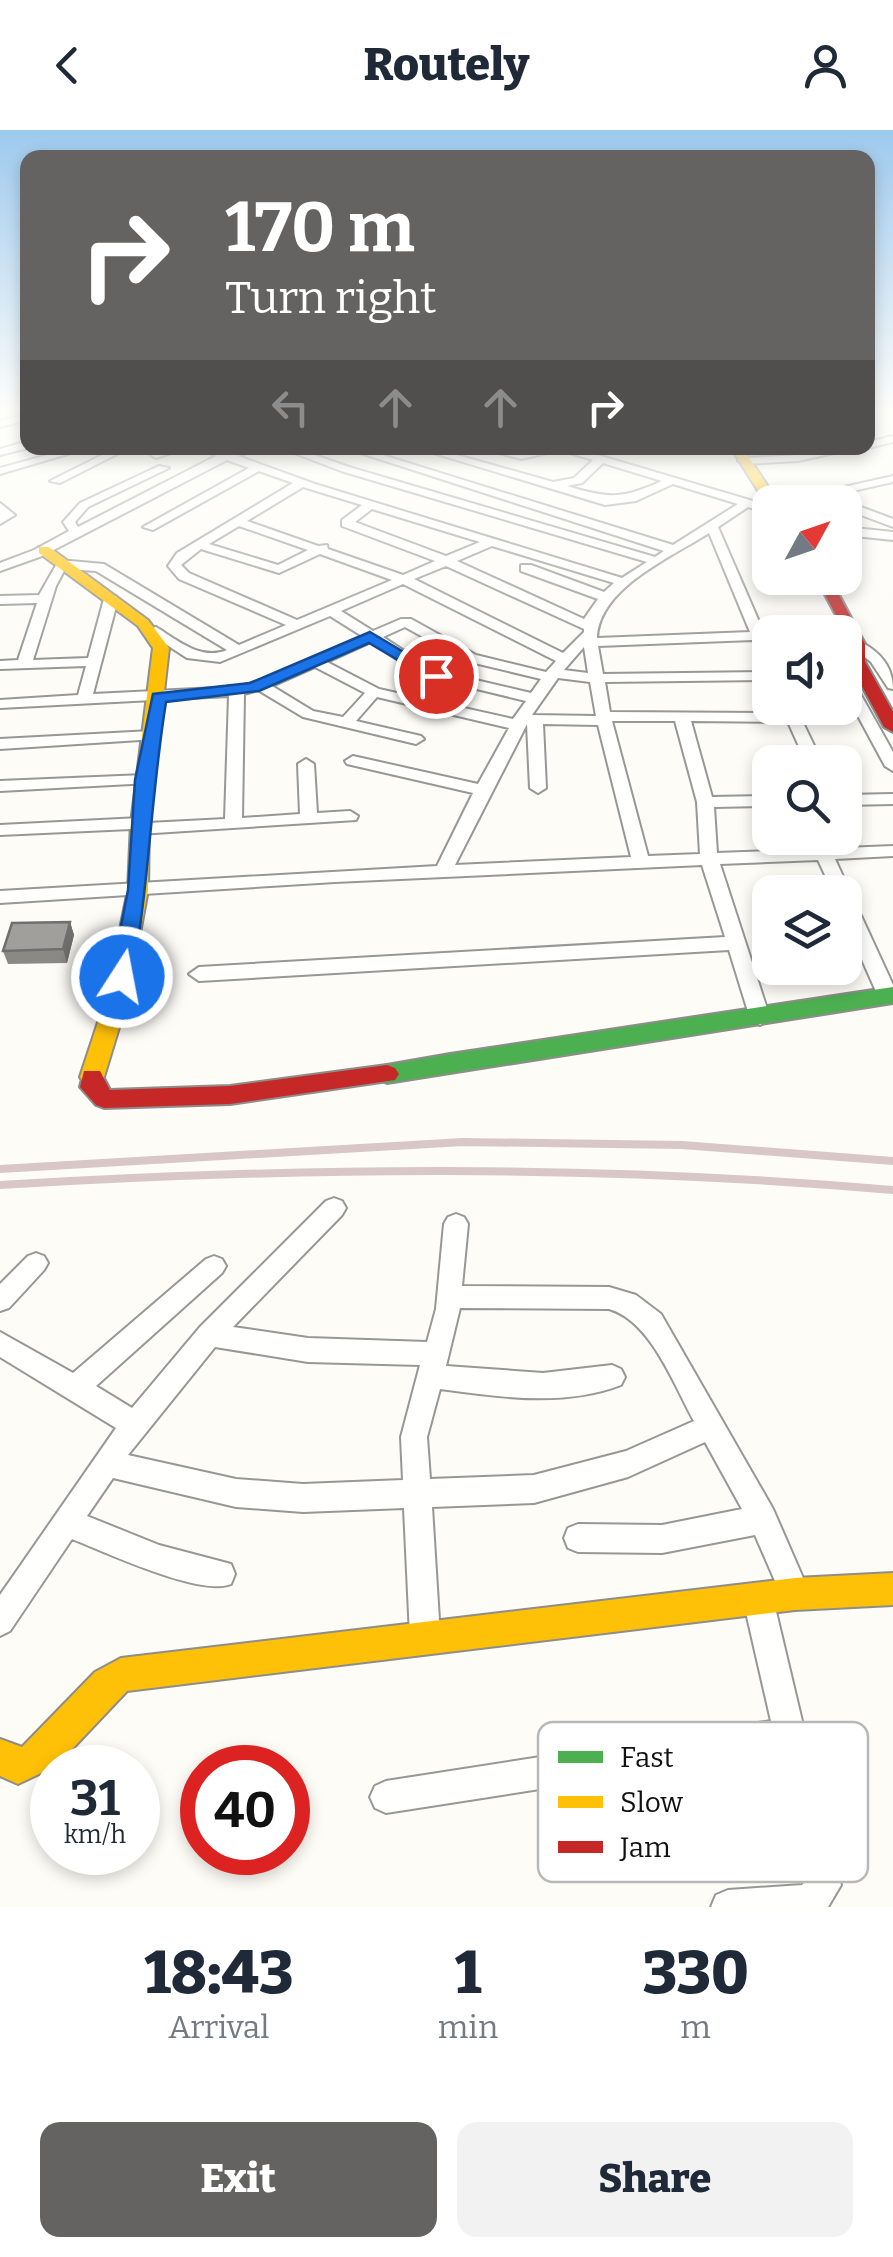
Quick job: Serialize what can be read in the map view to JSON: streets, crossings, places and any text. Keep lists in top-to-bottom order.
{
  "legend": ["Fast", "Slow", "Jam"],
  "north": "top right",
  "page": {
    "header": "Routely",
    "turn": ["170 m", "Turn right"],
    "speed": "31 km/h",
    "limit": "40",
    "eta": [
      "18:43",
      "Arrival",
      "1",
      "min",
      "330",
      "m"
    ],
    "buttons": ["Exit", "Share"]
  }
}
